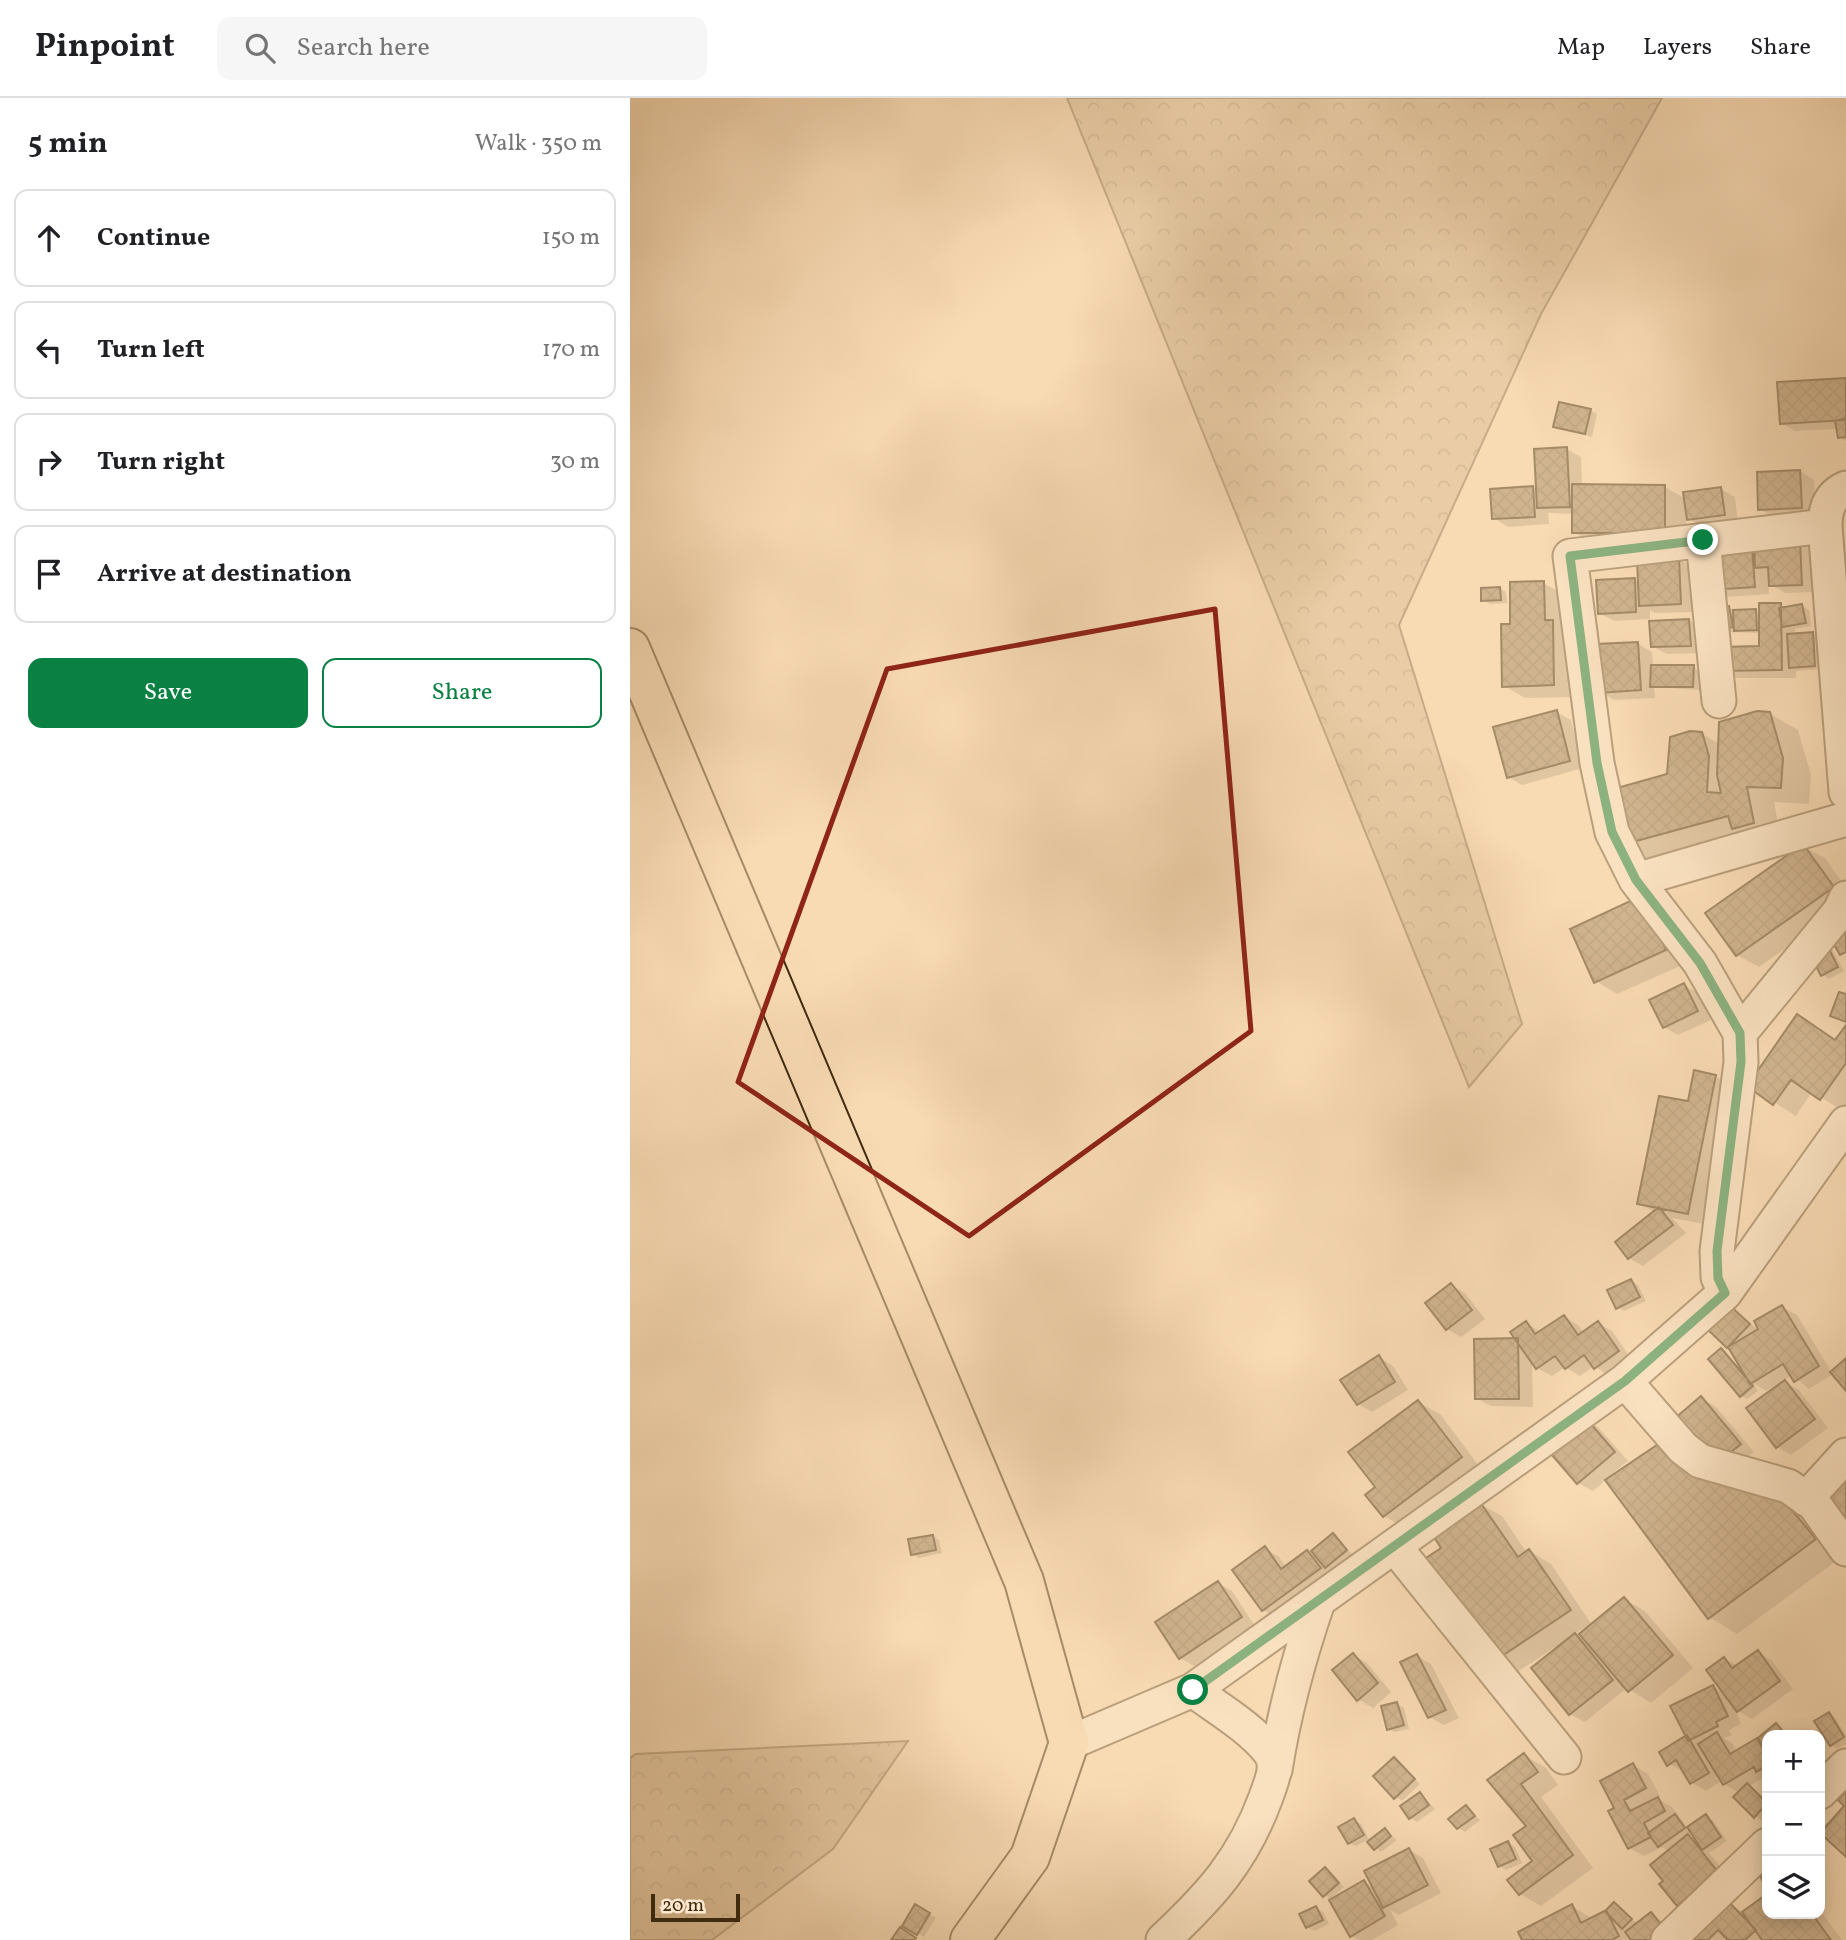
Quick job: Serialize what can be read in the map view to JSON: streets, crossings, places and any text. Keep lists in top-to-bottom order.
{
  "scale_bar": "20 m",
  "page": {
    "header": "Pinpoint",
    "search": "Search here",
    "nav": ["Map", "Layers", "Share"],
    "heading": ["5 min", "Walk · 350 m"],
    "list": [
      ["Continue", "150 m"],
      ["Turn left", "170 m"],
      ["Turn right", "30 m"],
      "Arrive at destination"
    ],
    "buttons": ["Save", "Share"],
    "map_buttons": ["+", "−"],
    "scale": "20 m"
  }
}
